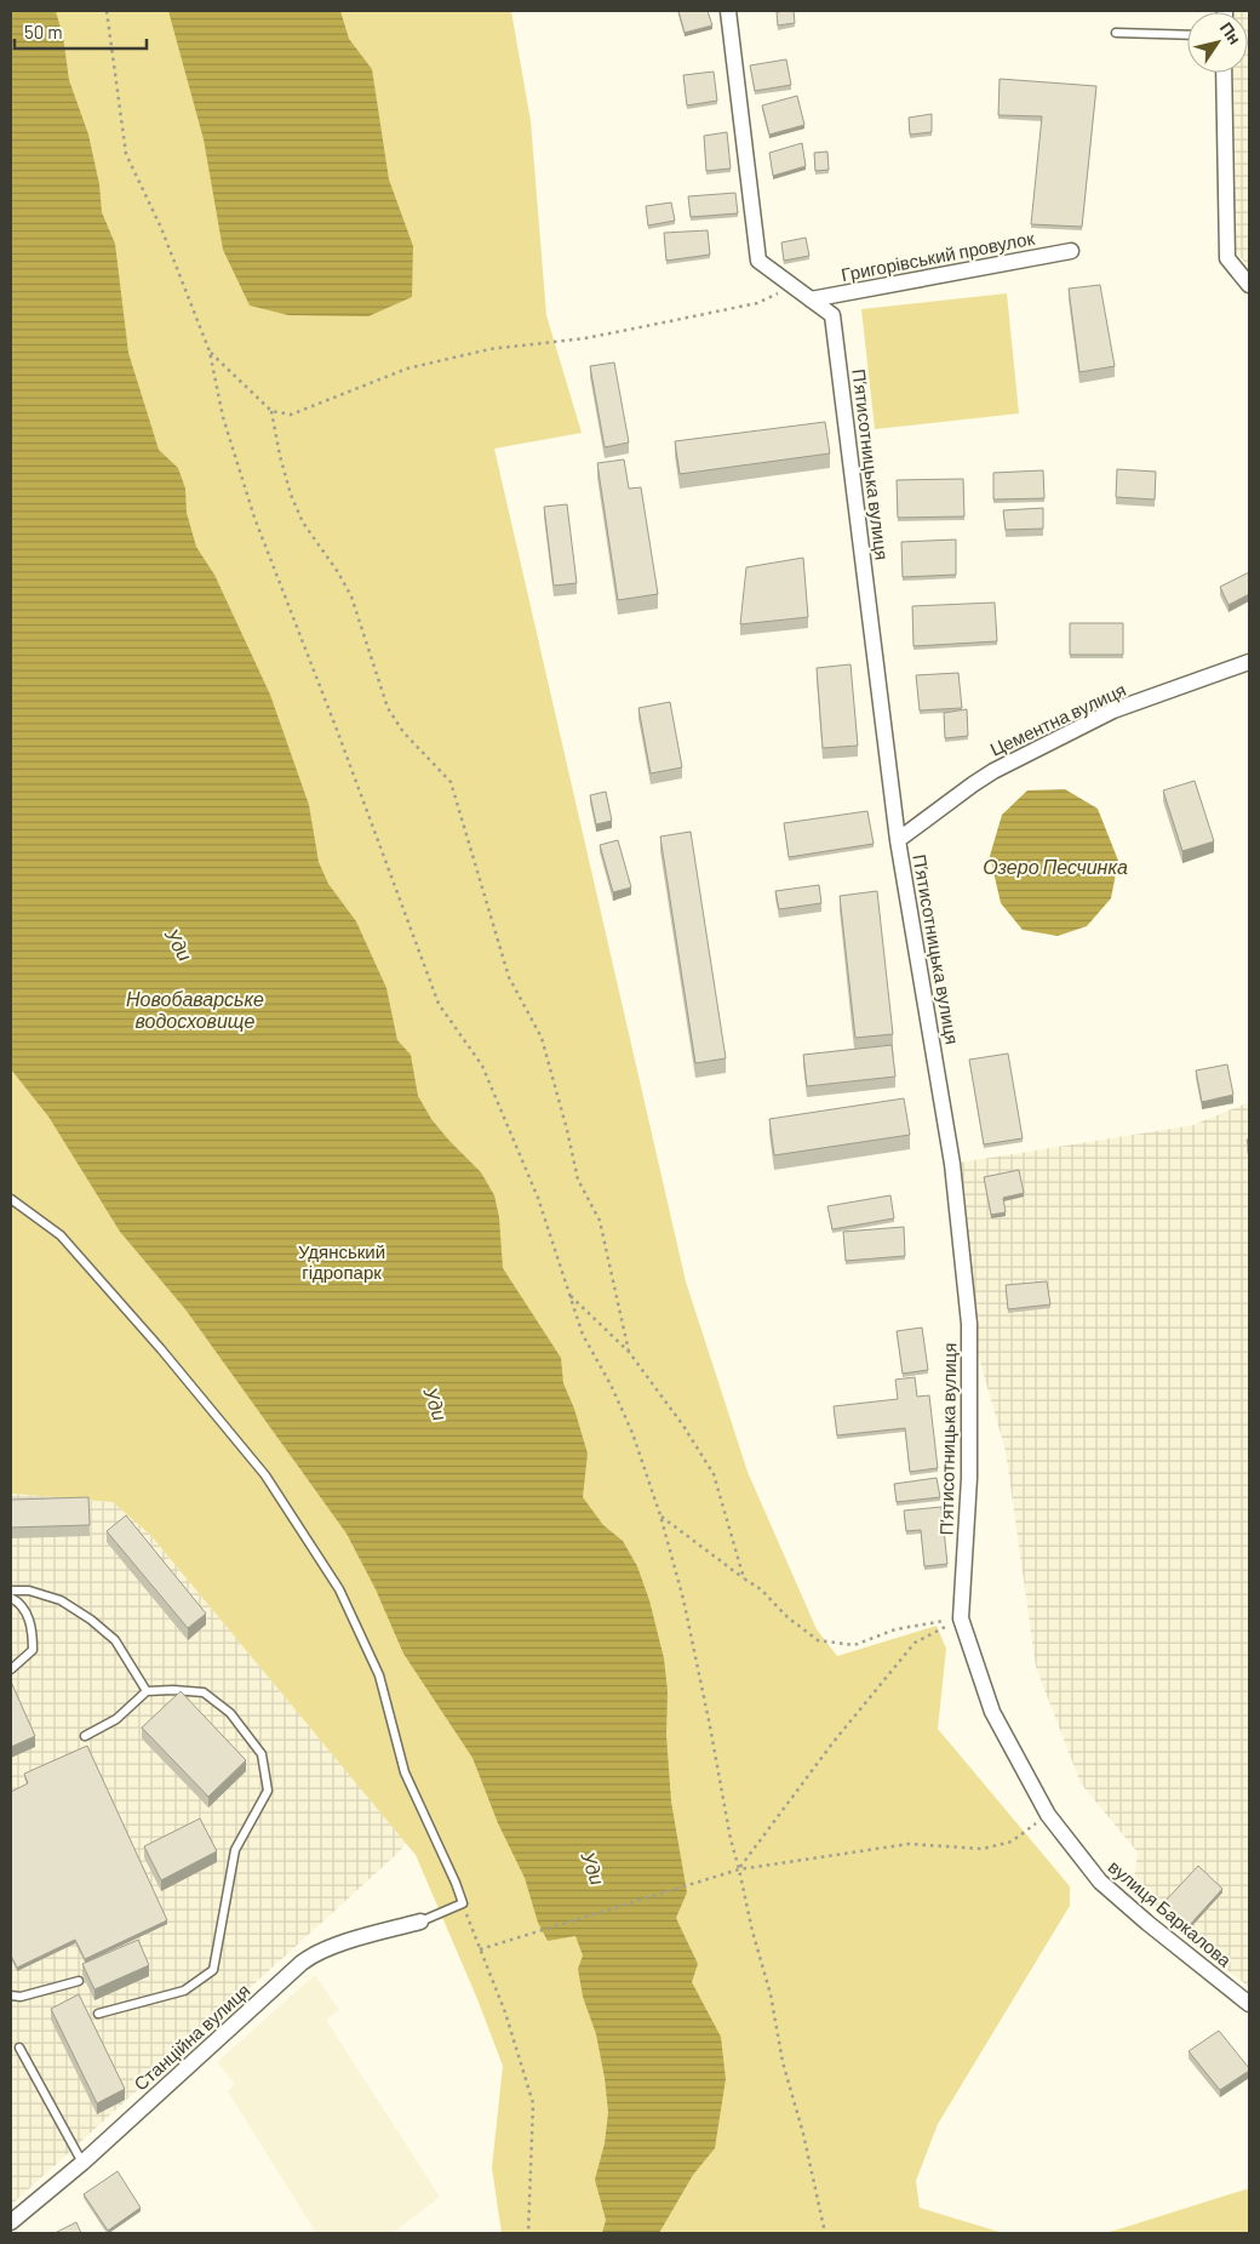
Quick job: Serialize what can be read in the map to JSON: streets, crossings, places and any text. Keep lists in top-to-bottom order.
{
  "streets": {
    "street": [
      "Григорівський провулок",
      "П’ятисотницька вулиця",
      "Цементна вулиця",
      "вулиця Баркалова",
      "Станційна вулиця"
    ]
  },
  "crossings": [
    ["Григорівський провулок", "П’ятисотницька вулиця"],
    ["П’ятисотницька вулиця", "Цементна вулиця"],
    ["П’ятисотницька вулиця", "вулиця Баркалова"]
  ],
  "water": ["Озеро Песчинка", "Уди", "Новобаварське водосховище"],
  "parks": ["Удянський гідропарк"],
  "scale_bar": "50 m",
  "north": "top right"
}
